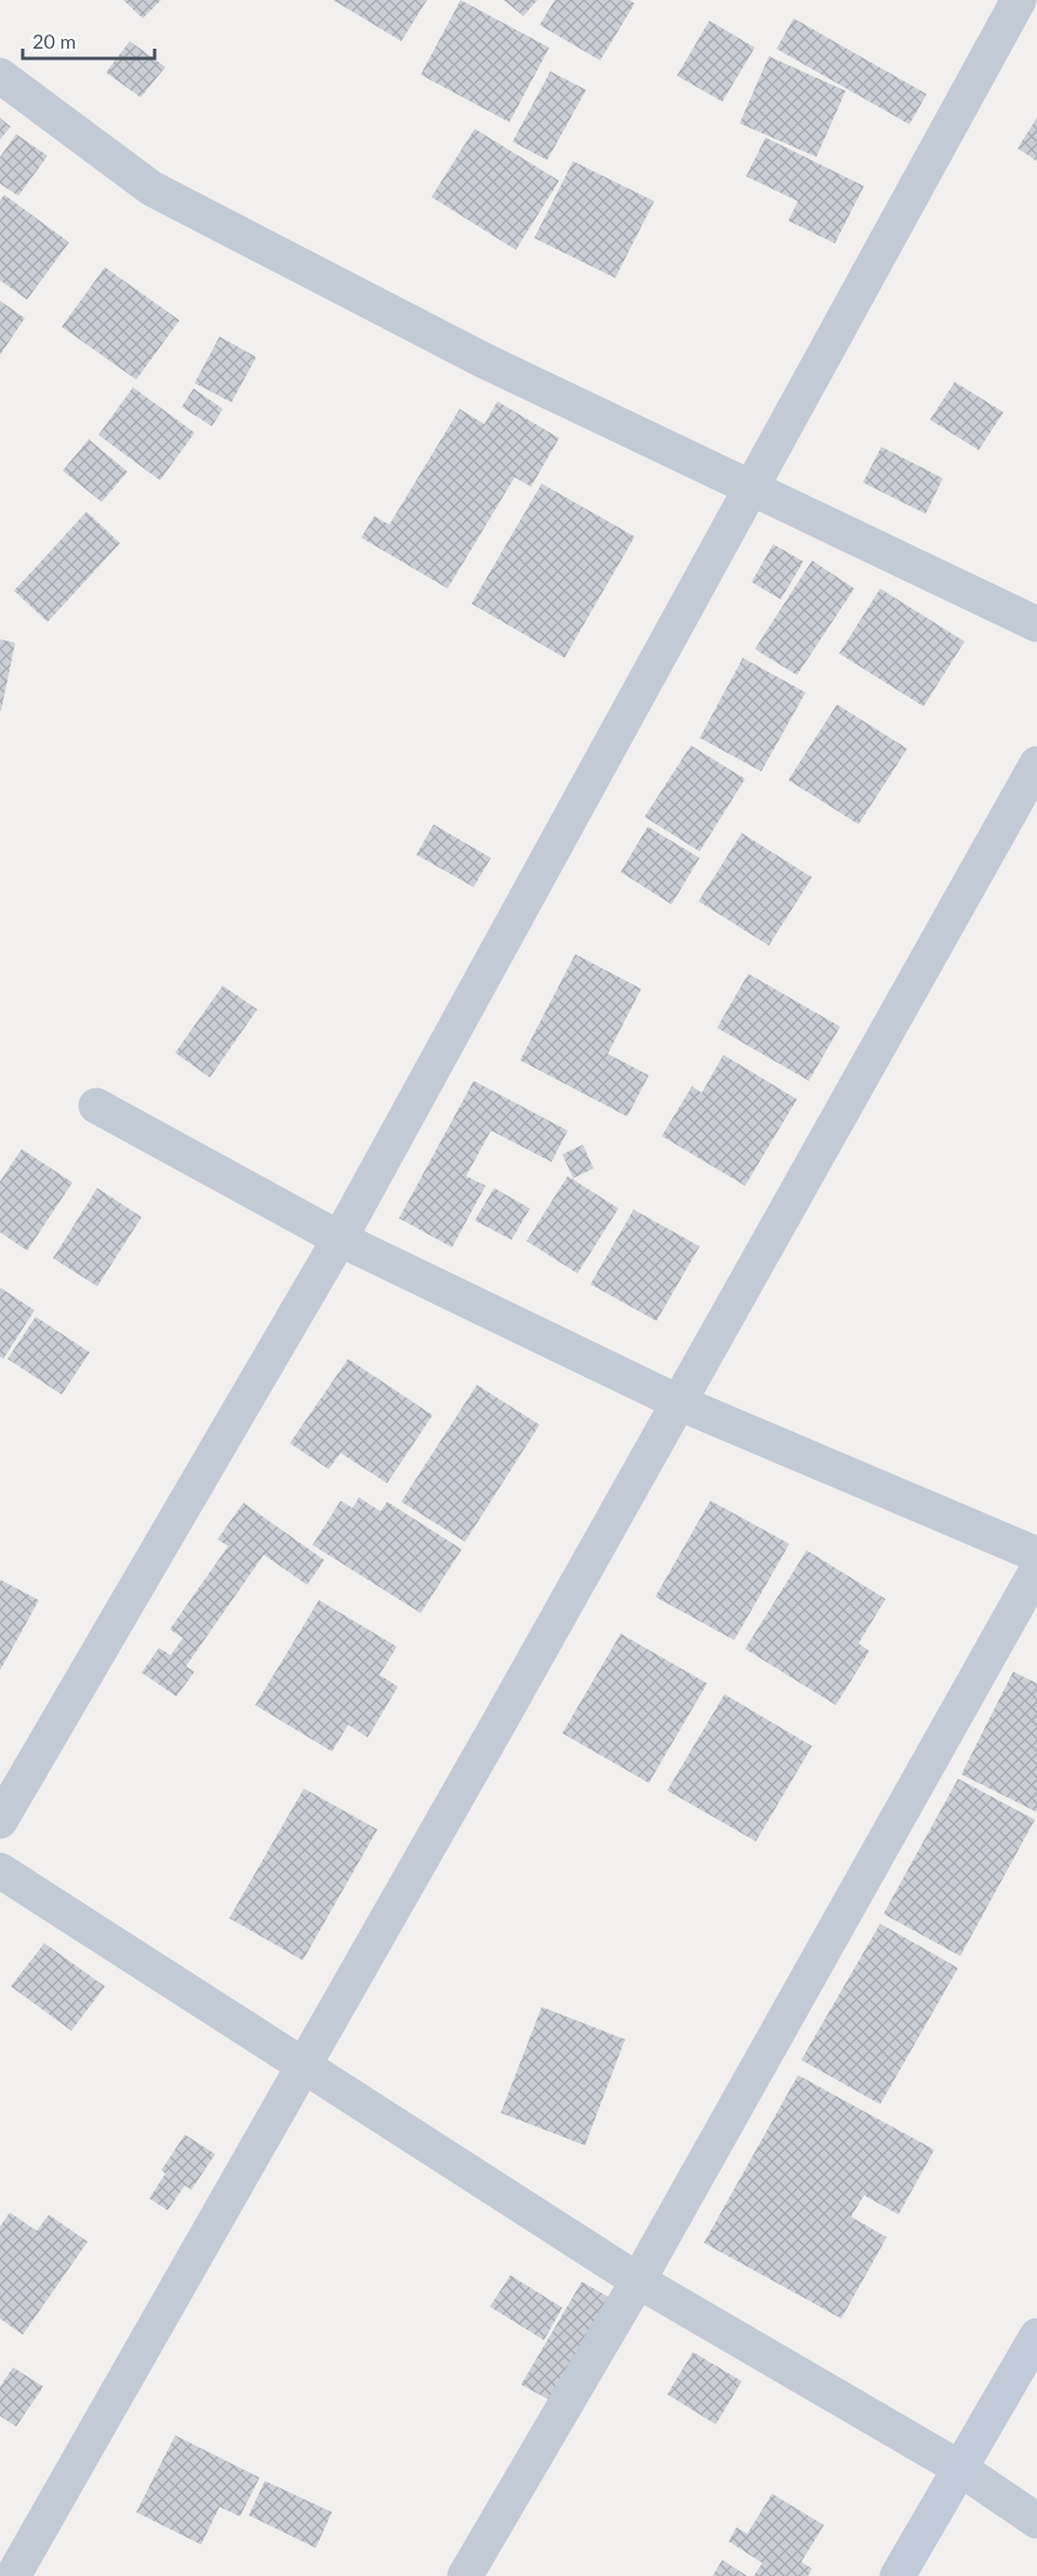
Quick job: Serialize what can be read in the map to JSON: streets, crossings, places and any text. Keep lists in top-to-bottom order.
{
  "scale_bar": "20 m"
}
